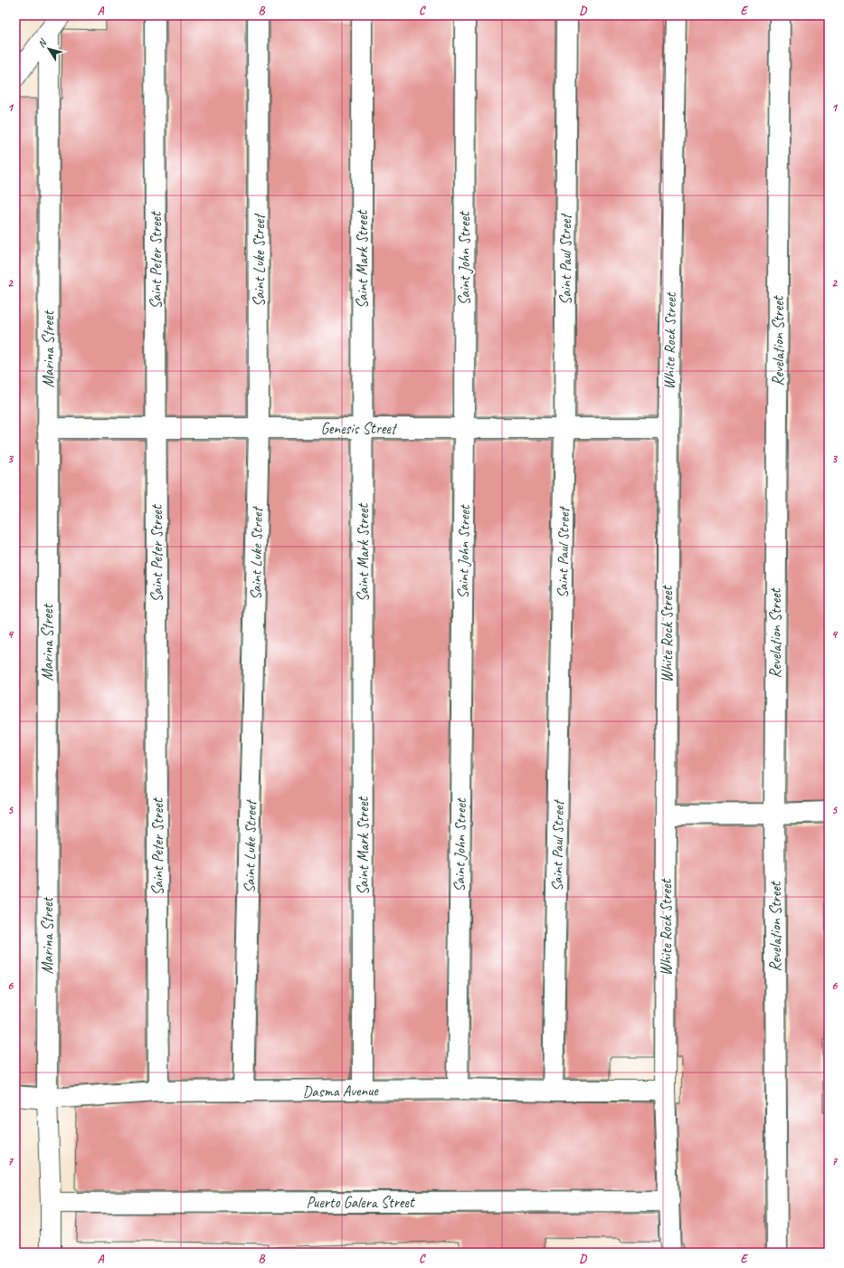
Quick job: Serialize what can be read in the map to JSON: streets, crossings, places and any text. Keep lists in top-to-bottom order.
{
  "streets": {
    "street": [
      "Saint John Street",
      "Saint Mark Street",
      "Saint Paul Street",
      "Saint Peter Street",
      "Saint Luke Street",
      "White Rock Street",
      "Revelation Street",
      "Marina Street",
      "Genesis Street",
      "Dasma Avenue",
      "Puerto Galera Street"
    ]
  },
  "crossings": [
    ["Saint John Street", "Genesis Street"],
    ["Saint John Street", "Dasma Avenue"],
    ["Saint Mark Street", "Genesis Street"],
    ["Saint Mark Street", "Dasma Avenue"],
    ["Saint Paul Street", "Genesis Street"],
    ["Saint Paul Street", "Dasma Avenue"],
    ["Saint Peter Street", "Genesis Street"],
    ["Saint Peter Street", "Dasma Avenue"],
    ["Saint Luke Street", "Genesis Street"],
    ["Saint Luke Street", "Dasma Avenue"],
    ["White Rock Street", "Genesis Street"],
    ["White Rock Street", "Dasma Avenue"],
    ["White Rock Street", "Puerto Galera Street"],
    ["Marina Street", "Genesis Street"],
    ["Marina Street", "Dasma Avenue"],
    ["Marina Street", "Puerto Galera Street"]
  ],
  "north": "top left",
  "grid": {
    "columns": [
      "A",
      "B",
      "C",
      "D",
      "E"
    ],
    "rows": [
      "1",
      "2",
      "3",
      "4",
      "5",
      "6",
      "7"
    ]
  }
}
